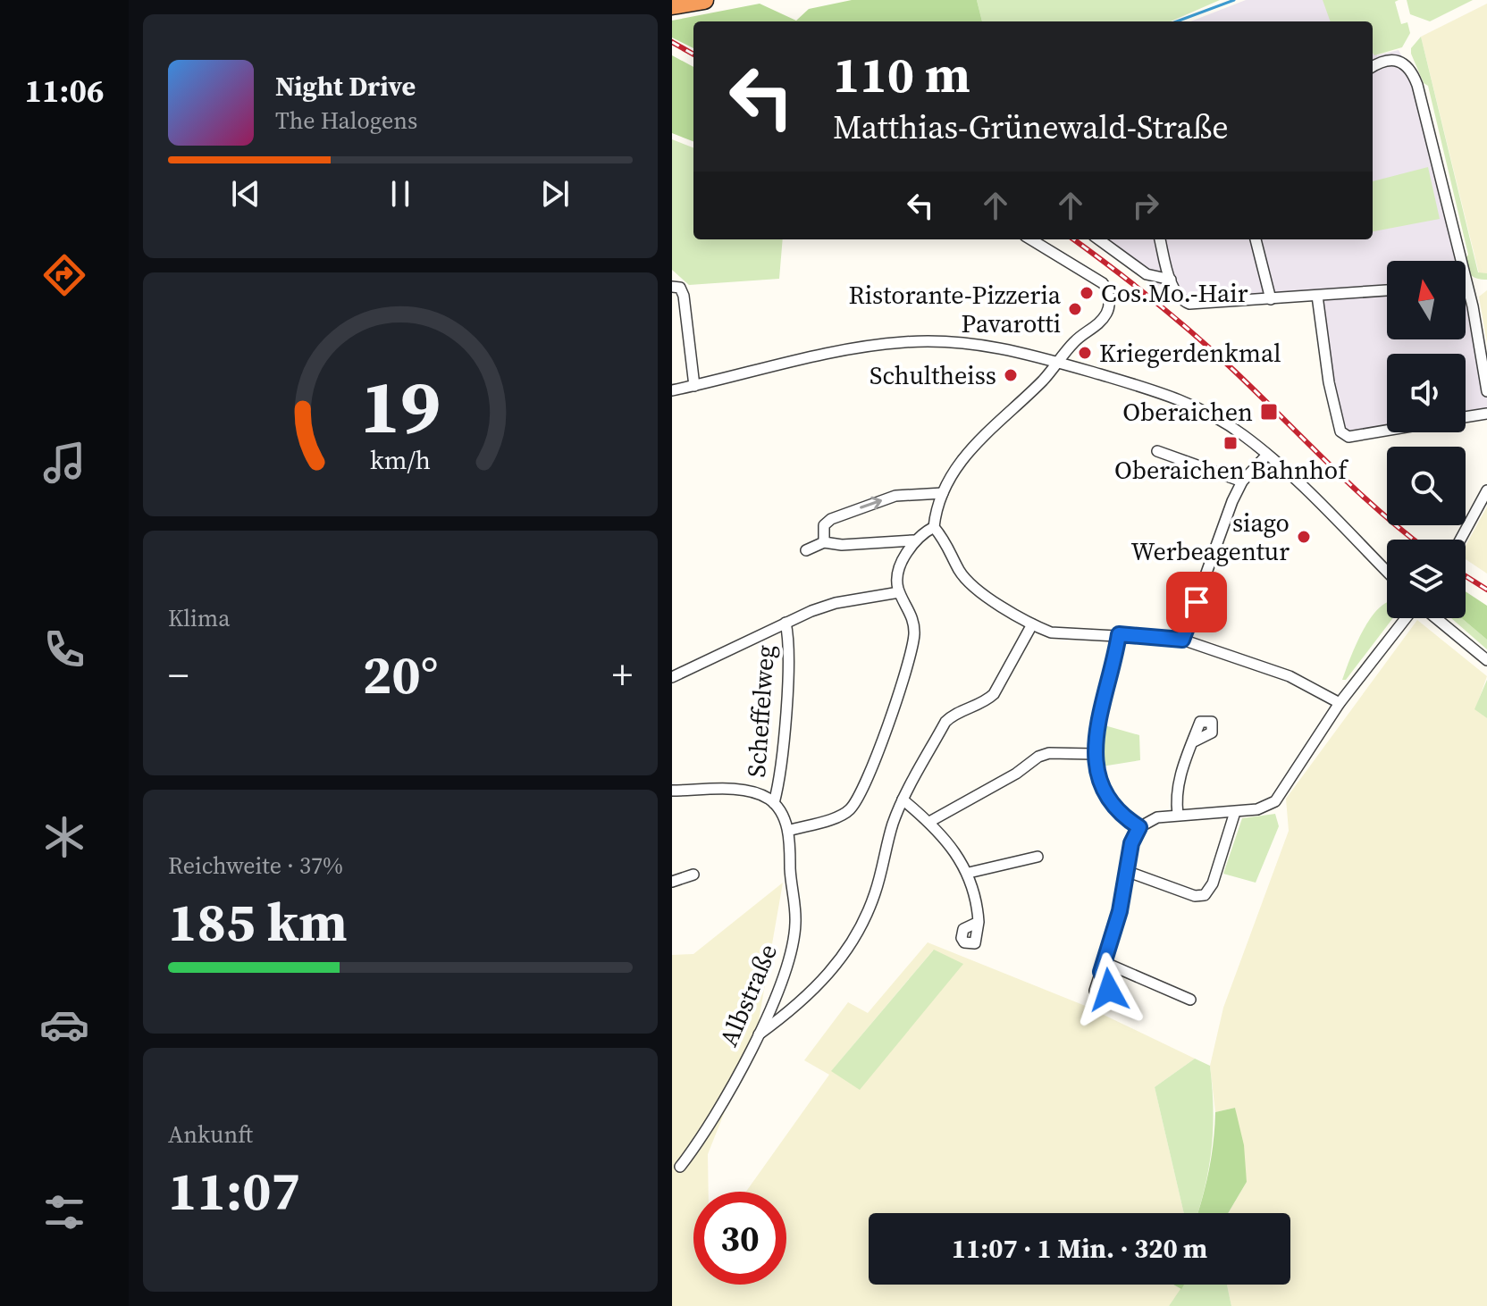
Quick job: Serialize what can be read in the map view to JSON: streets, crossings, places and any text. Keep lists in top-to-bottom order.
{
  "streets": {
    "street": ["Scheffelweg", "Albstraße"]
  },
  "crossings": [
    ["Scheffelweg", "Albstraße"]
  ],
  "places": {
    "other": [
      "Cos.Mo.-Hair",
      "Ristorante-Pizzeria Pavarotti",
      "Kriegerdenkmal",
      "Schultheiss",
      "siago Werbeagentur"
    ],
    "transit": ["Oberaichen", "Oberaichen Bahnhof"]
  },
  "north": "top",
  "page": {
    "tabs": "11:06",
    "turn": ["110 m", "Matthias-Grünewald-Straße"],
    "song": ["Night Drive", "The Halogens"],
    "tile": [
      "Klima",
      ["Reichweite · 37%", "185 km"],
      ["Ankunft", "11:07"]
    ],
    "heat": ["−", "20°", "+"],
    "limit": "30",
    "trip": "11:07 · 1 Min. · 320 m",
    "gauge": ["19", "km/h"]
  }
}
